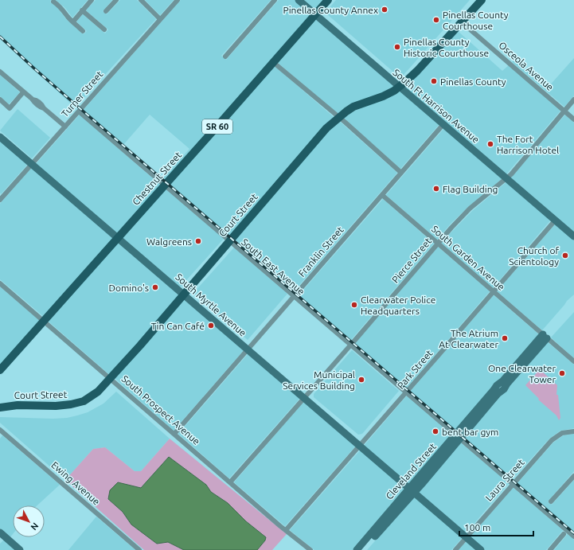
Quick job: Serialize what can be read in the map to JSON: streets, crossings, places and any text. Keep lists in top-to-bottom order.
{
  "streets": {
    "main road": ["SR 60", "Chestnut Street", "Court Street"],
    "street": [
      "Osceola Avenue",
      "Turner Street",
      "South Ft Harrison Avenue",
      "Franklin Street",
      "South Garden Avenue",
      "Pierce Street",
      "South East Avenue",
      "South Myrtle Avenue",
      "Park Street",
      "South Prospect Avenue",
      "Cleveland Street",
      "Laura Street",
      "Ewing Avenue"
    ]
  },
  "crossings": [
    ["Osceola Avenue", "Court Street"],
    ["Osceola Avenue", "Pierce Street"],
    ["Turner Street", "South East Avenue"],
    ["Turner Street", "South Myrtle Avenue"],
    ["South Ft Harrison Avenue", "Chestnut Street"],
    ["South Ft Harrison Avenue", "Court Street"],
    ["South Ft Harrison Avenue", "Franklin Street"],
    ["South Ft Harrison Avenue", "Pierce Street"],
    ["South Ft Harrison Avenue", "Park Street"],
    ["Chestnut Street", "South East Avenue"],
    ["Chestnut Street", "South Myrtle Avenue"],
    ["Chestnut Street", "South Prospect Avenue"],
    ["Court Street", "South East Avenue"],
    ["Court Street", "South Myrtle Avenue"],
    ["Court Street", "South Prospect Avenue"],
    ["Franklin Street", "South Garden Avenue"],
    ["Franklin Street", "South East Avenue"],
    ["Franklin Street", "South Myrtle Avenue"],
    ["Franklin Street", "South Prospect Avenue"],
    ["South Garden Avenue", "Pierce Street"],
    ["South Garden Avenue", "Park Street"],
    ["South Garden Avenue", "Cleveland Street"],
    ["Pierce Street", "South East Avenue"],
    ["Pierce Street", "South Myrtle Avenue"],
    ["Pierce Street", "South Prospect Avenue"],
    ["South East Avenue", "Park Street"],
    ["South East Avenue", "Cleveland Street"],
    ["South East Avenue", "Laura Street"],
    ["South Myrtle Avenue", "Park Street"],
    ["South Myrtle Avenue", "Cleveland Street"],
    ["South Myrtle Avenue", "Laura Street"],
    ["Park Street", "South Prospect Avenue"]
  ],
  "places": [
    "Pinellas County Annex",
    "Pinellas County Courthouse",
    "Pinellas County Historic Courthouse",
    "Pinellas County",
    "The Fort Harrison Hotel",
    "Flag Building",
    "Walgreens",
    "Church of Scientology",
    "Domino's",
    "Clearwater Police Headquarters",
    "Tin Can Café",
    "The Atrium At Clearwater",
    "One Clearwater Tower",
    "Municipal Services Building",
    "bent bar gym"
  ],
  "scale_bar": "100 m",
  "north": "bottom right"
}
